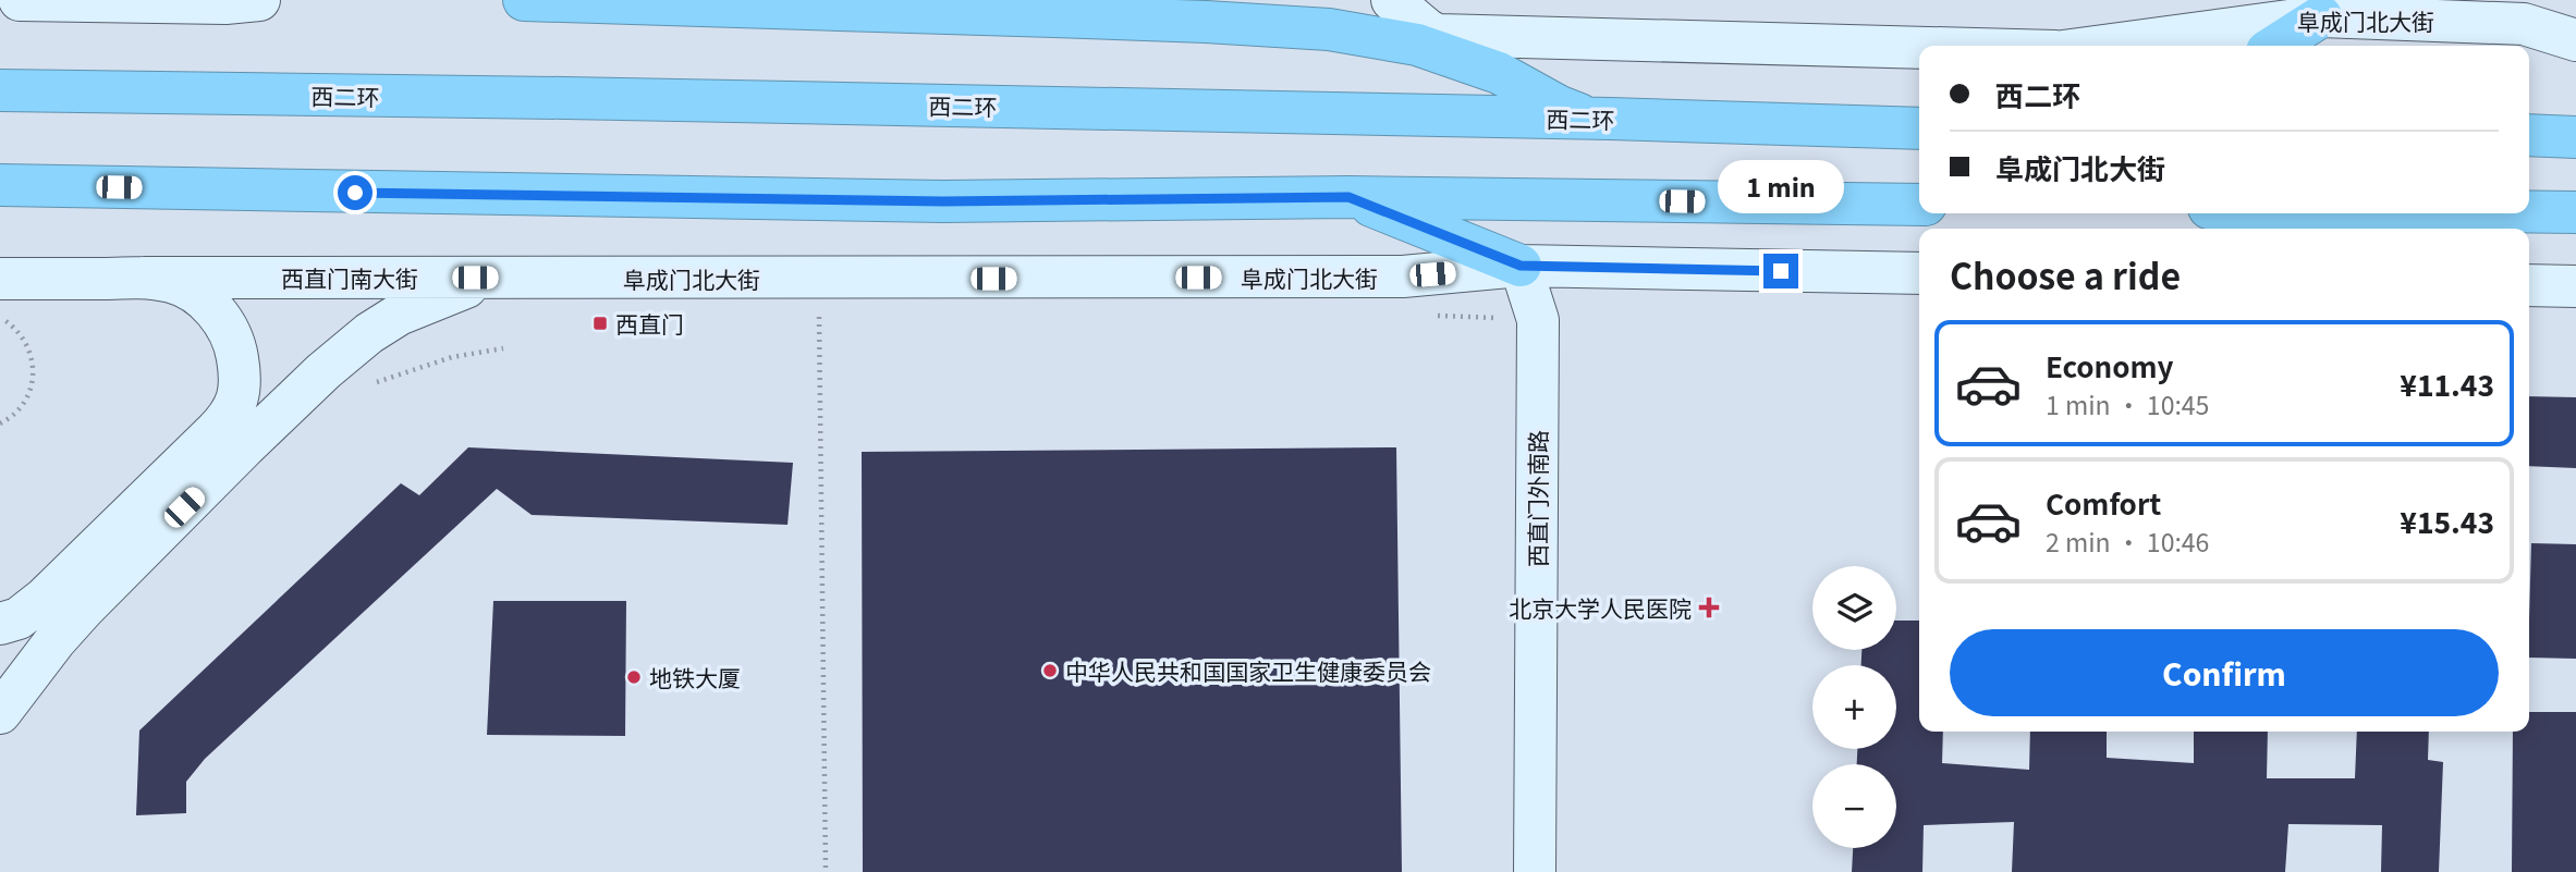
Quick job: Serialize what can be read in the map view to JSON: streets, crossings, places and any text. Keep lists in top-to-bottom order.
{
  "streets": {
    "highway": ["西二环"],
    "street": ["阜成门北大街", "西直门南大街", "西直门外南路"]
  },
  "crossings": [
    ["阜成门北大街", "西直门南大街"],
    ["阜成门北大街", "西直门外南路"]
  ],
  "places": {
    "transit": ["西直门"],
    "health": ["北京大学人民医院"],
    "other": ["中华人民共和国国家卫生健康委员会", "地铁大厦"]
  },
  "page": {
    "banner": ["西二环", "阜成门北大街"],
    "bubble": "1 min",
    "heading": "Choose a ride",
    "list": [
      {
        "name": "Economy",
        "note": "1 min · 10:45",
        "value": "¥11.43"
      },
      {
        "name": "Comfort",
        "note": "2 min · 10:46",
        "value": "¥15.43"
      }
    ],
    "map_buttons": ["+", "−"],
    "buttons": "Confirm"
  }
}
